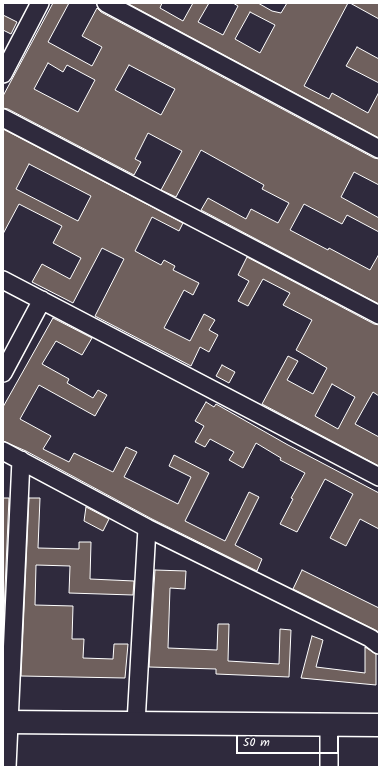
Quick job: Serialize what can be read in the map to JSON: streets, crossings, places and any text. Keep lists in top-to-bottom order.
{
  "scale_bar": "50 m"
}
